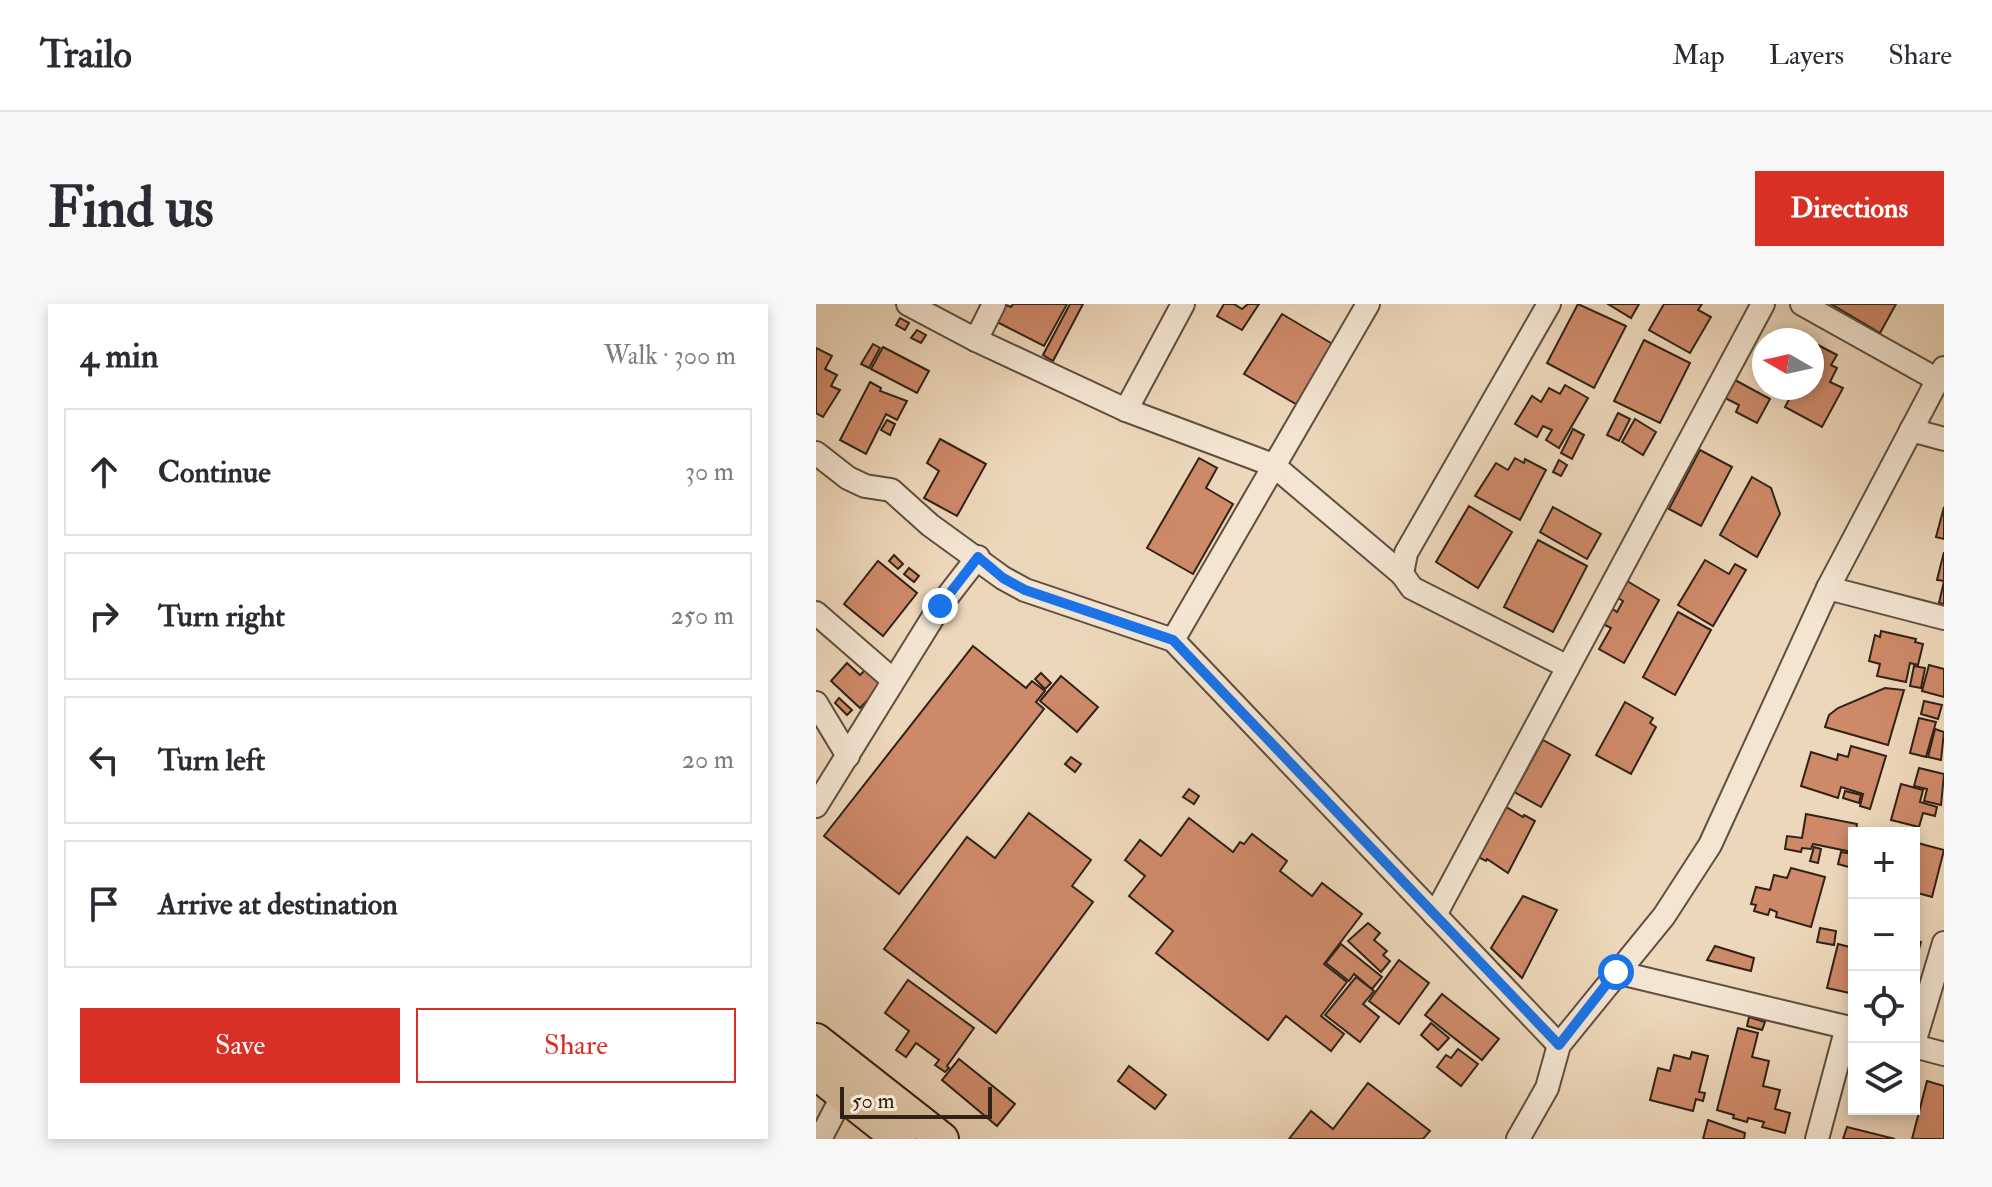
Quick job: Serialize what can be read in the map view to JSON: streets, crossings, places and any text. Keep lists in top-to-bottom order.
{
  "scale_bar": "50 m",
  "north": "left",
  "page": {
    "header": "Trailo",
    "nav": ["Map", "Layers", "Share"],
    "buttons": [
      "Directions",
      ["Save", "Share"]
    ],
    "title": "Find us",
    "heading": ["4 min", "Walk · 300 m"],
    "list": [
      ["Continue", "30 m"],
      ["Turn right", "250 m"],
      ["Turn left", "20 m"],
      "Arrive at destination"
    ],
    "map_buttons": ["+", "−"],
    "scale": "50 m"
  }
}
